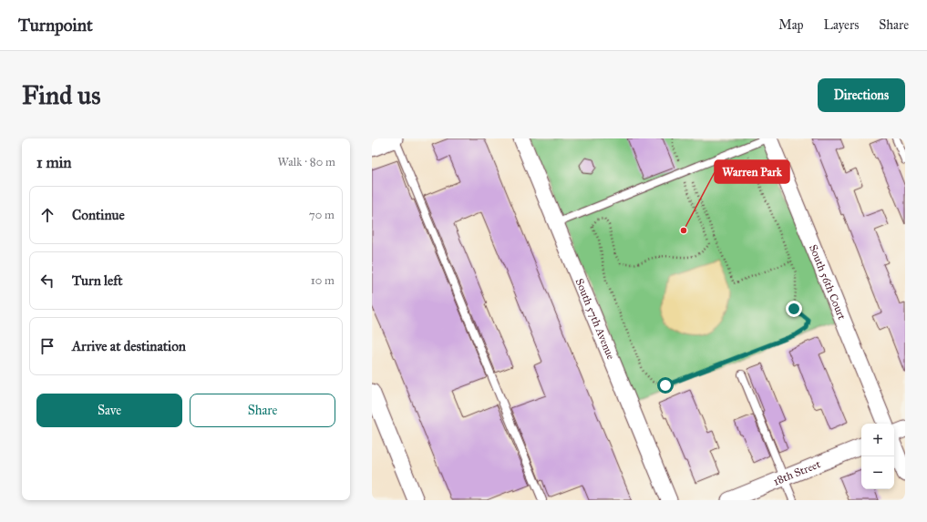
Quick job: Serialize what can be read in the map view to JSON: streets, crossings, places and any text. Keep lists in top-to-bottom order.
{
  "streets": {
    "street": ["South 56th Court", "South 57th Avenue", "18th Street"]
  },
  "places": ["Warren Park"],
  "page": {
    "header": "Turnpoint",
    "nav": ["Map", "Layers", "Share"],
    "buttons": [
      "Directions",
      ["Save", "Share"]
    ],
    "title": "Find us",
    "heading": ["1 min", "Walk · 80 m"],
    "list": [
      ["Continue", "70 m"],
      ["Turn left", "10 m"],
      "Arrive at destination"
    ],
    "map_buttons": ["+", "−"]
  }
}
